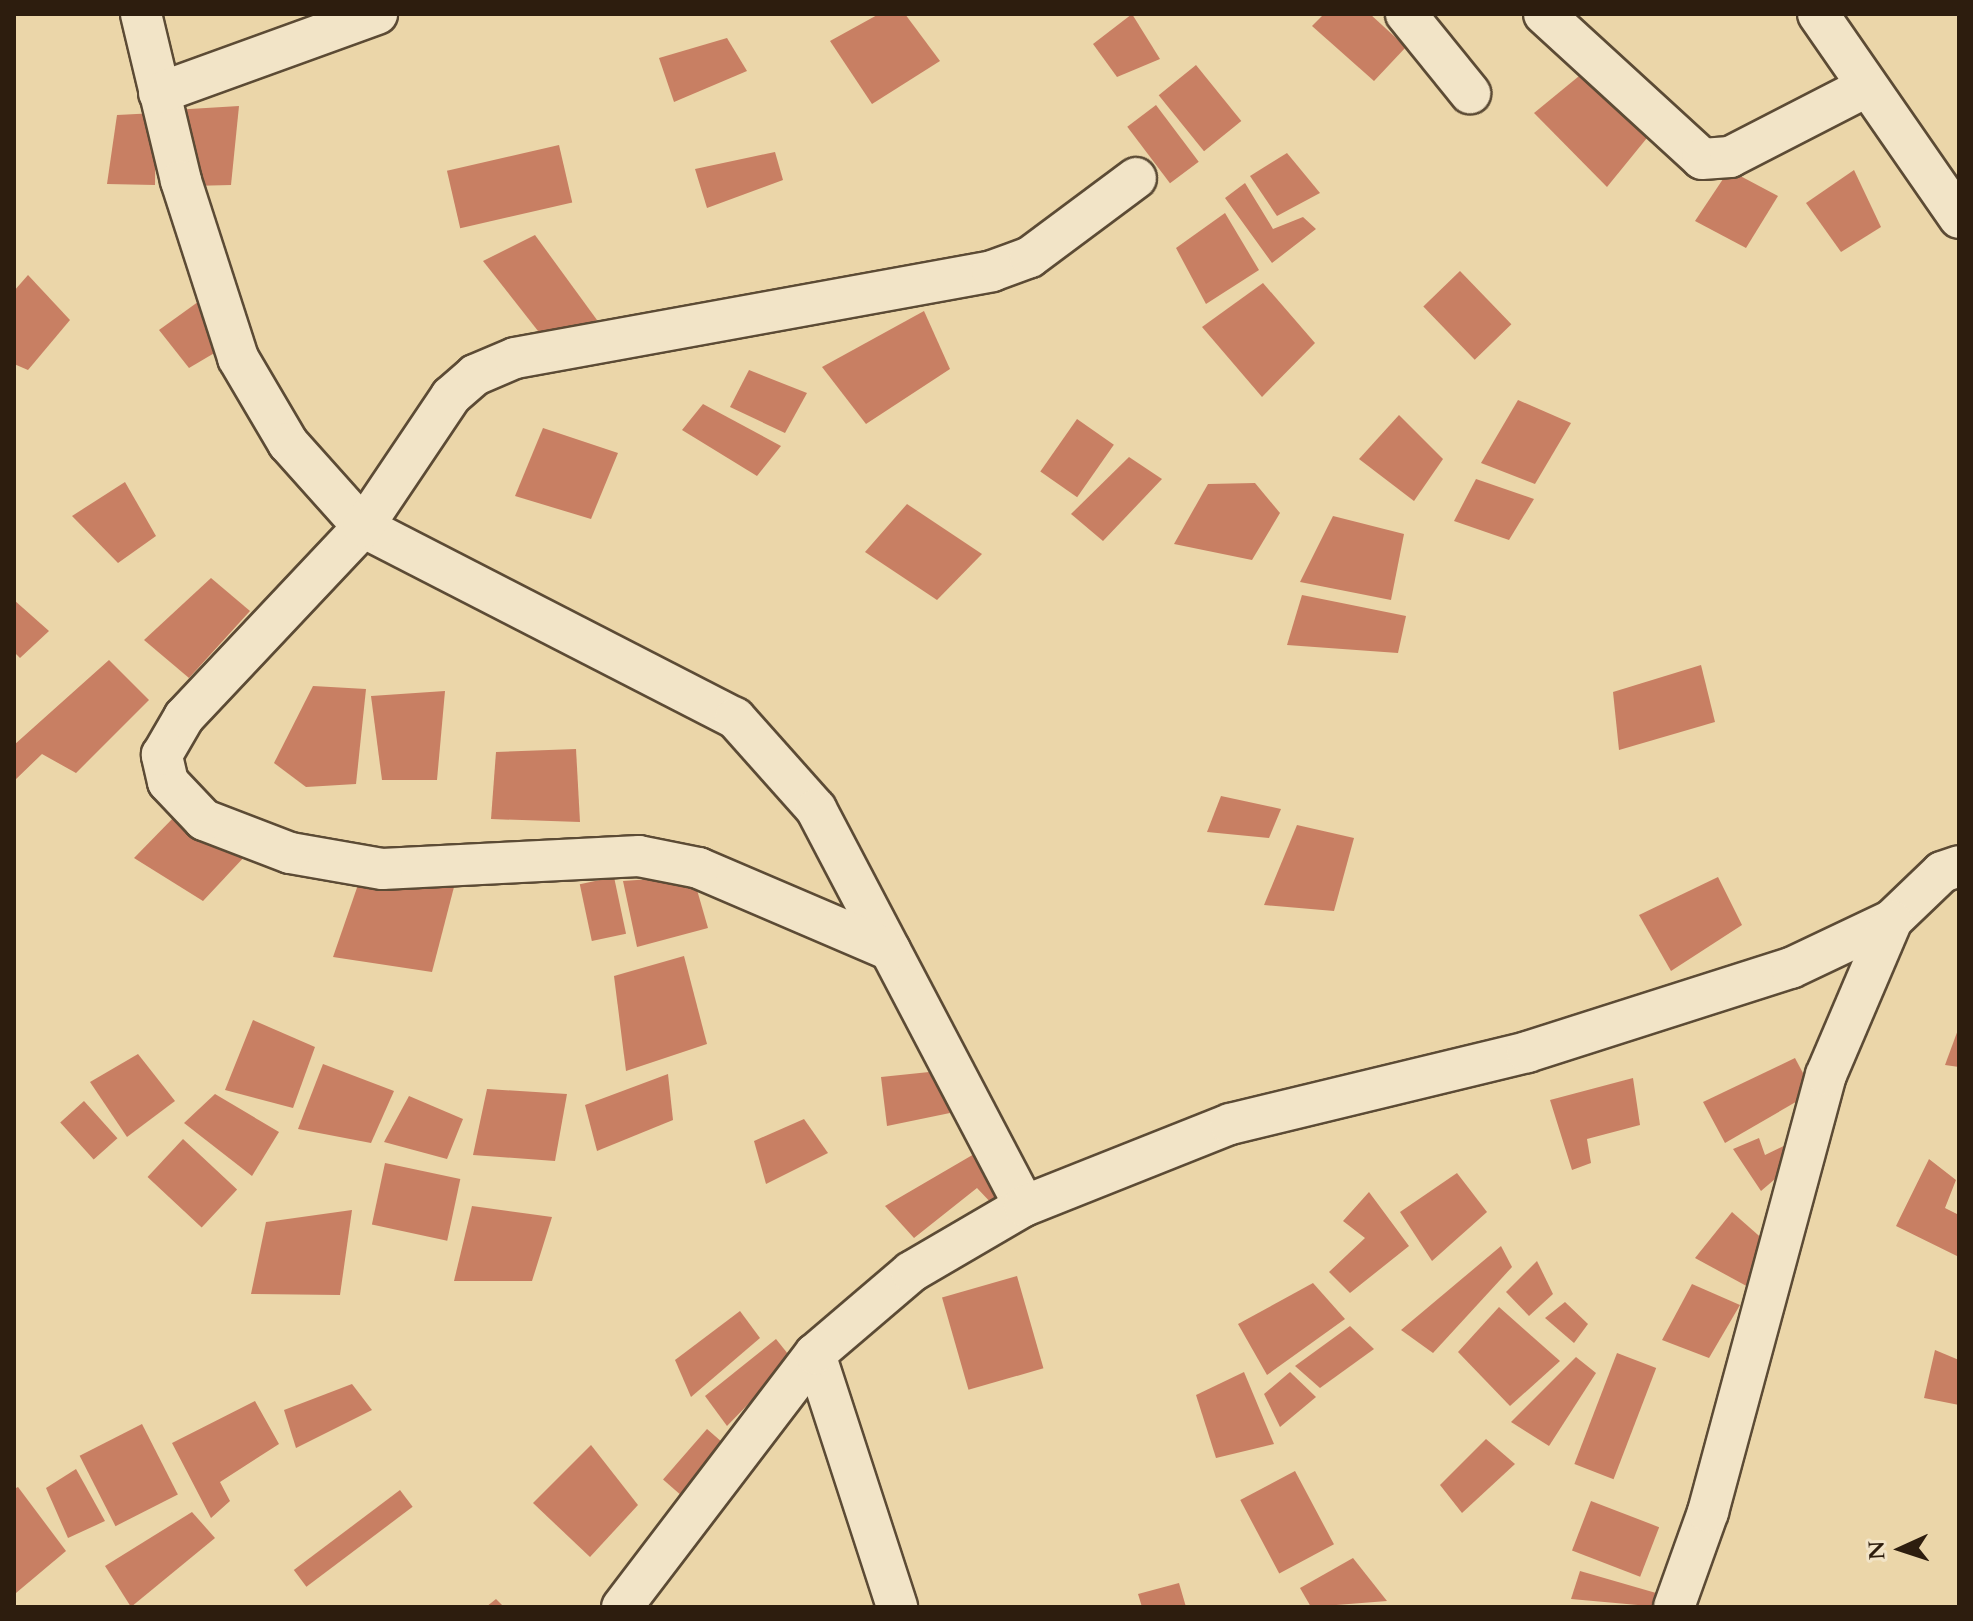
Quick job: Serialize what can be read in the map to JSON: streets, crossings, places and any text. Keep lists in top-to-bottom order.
{
  "north": "left"
}
